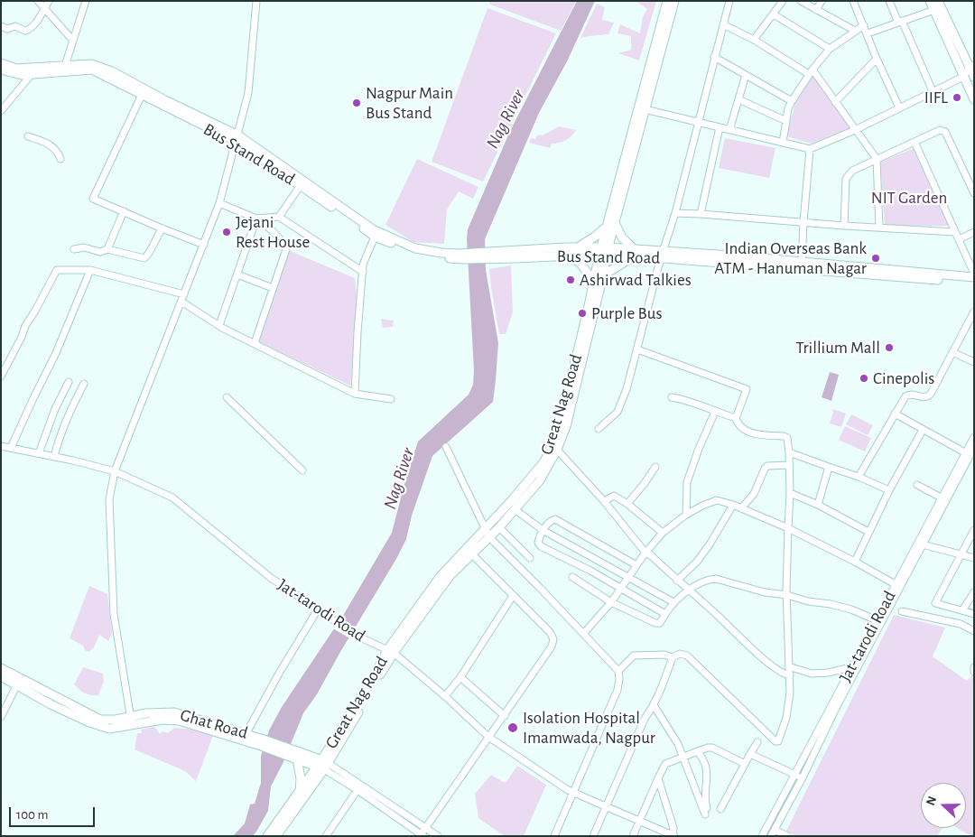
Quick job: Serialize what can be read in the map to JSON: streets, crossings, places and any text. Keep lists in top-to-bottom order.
{
  "streets": {
    "main road": ["Bus Stand Road", "Great Nag Road", "Ghat Road"],
    "street": ["Jat-tarodi Road"]
  },
  "crossings": [
    ["Bus Stand Road", "Great Nag Road"],
    ["Great Nag Road", "Jat-tarodi Road"],
    ["Great Nag Road", "Ghat Road"]
  ],
  "water": ["Nag River"],
  "parks": ["NIT Garden"],
  "places": [
    "IIFL",
    "Nagpur Main Bus Stand",
    "Jejani Rest House",
    "Indian Overseas Bank ATM - Hanuman Nagar",
    "Ashirwad Talkies",
    "Purple Bus",
    "Trillium Mall",
    "Cinepolis",
    "Isolation Hospital Imamwada, Nagpur"
  ],
  "scale_bar": "100 m",
  "north": "left"
}
